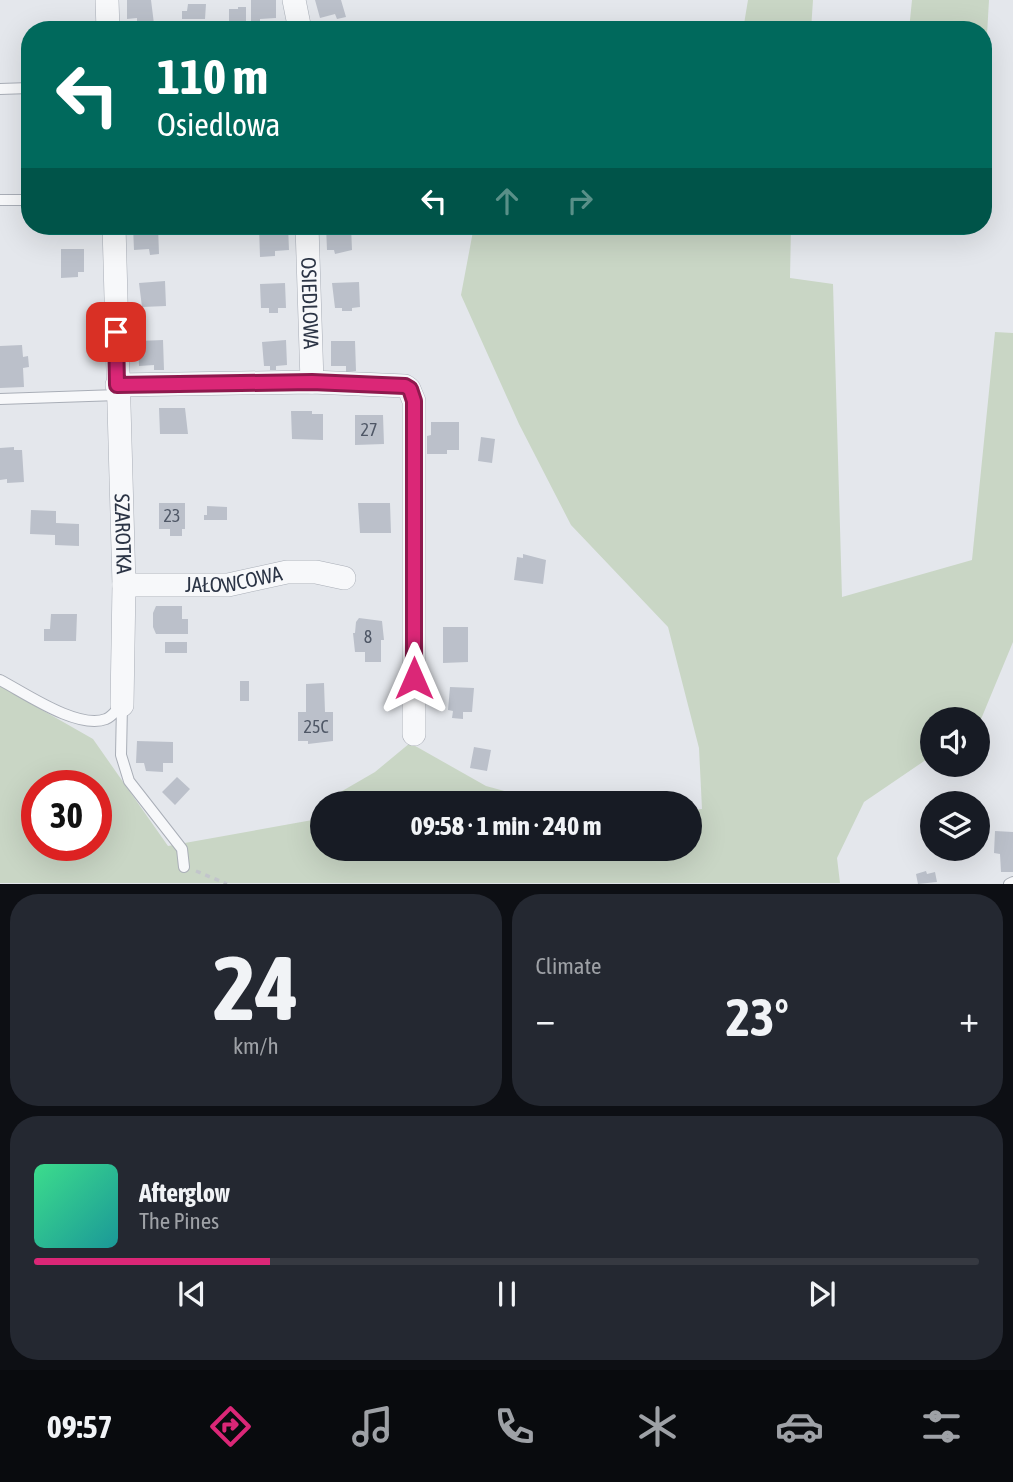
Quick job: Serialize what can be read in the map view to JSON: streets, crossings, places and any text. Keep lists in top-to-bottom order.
{
  "streets": {
    "street": ["OSIEDLOWA", "SZAROTKA", "JAŁOWCOWA"]
  },
  "crossings": [
    ["OSIEDLOWA", "SZAROTKA"],
    ["SZAROTKA", "JAŁOWCOWA"]
  ],
  "house_numbers": [
    "27",
    "23",
    "8",
    "25C"
  ],
  "page": {
    "turn": ["110 m", "Osiedlowa"],
    "limit": "30",
    "trip": "09:58 · 1 min · 240 m",
    "tile": [
      ["24", "km/h"],
      "Climate"
    ],
    "heat": ["−", "23°", "+"],
    "song": ["Afterglow", "The Pines"],
    "tabs": "09:57"
  }
}
